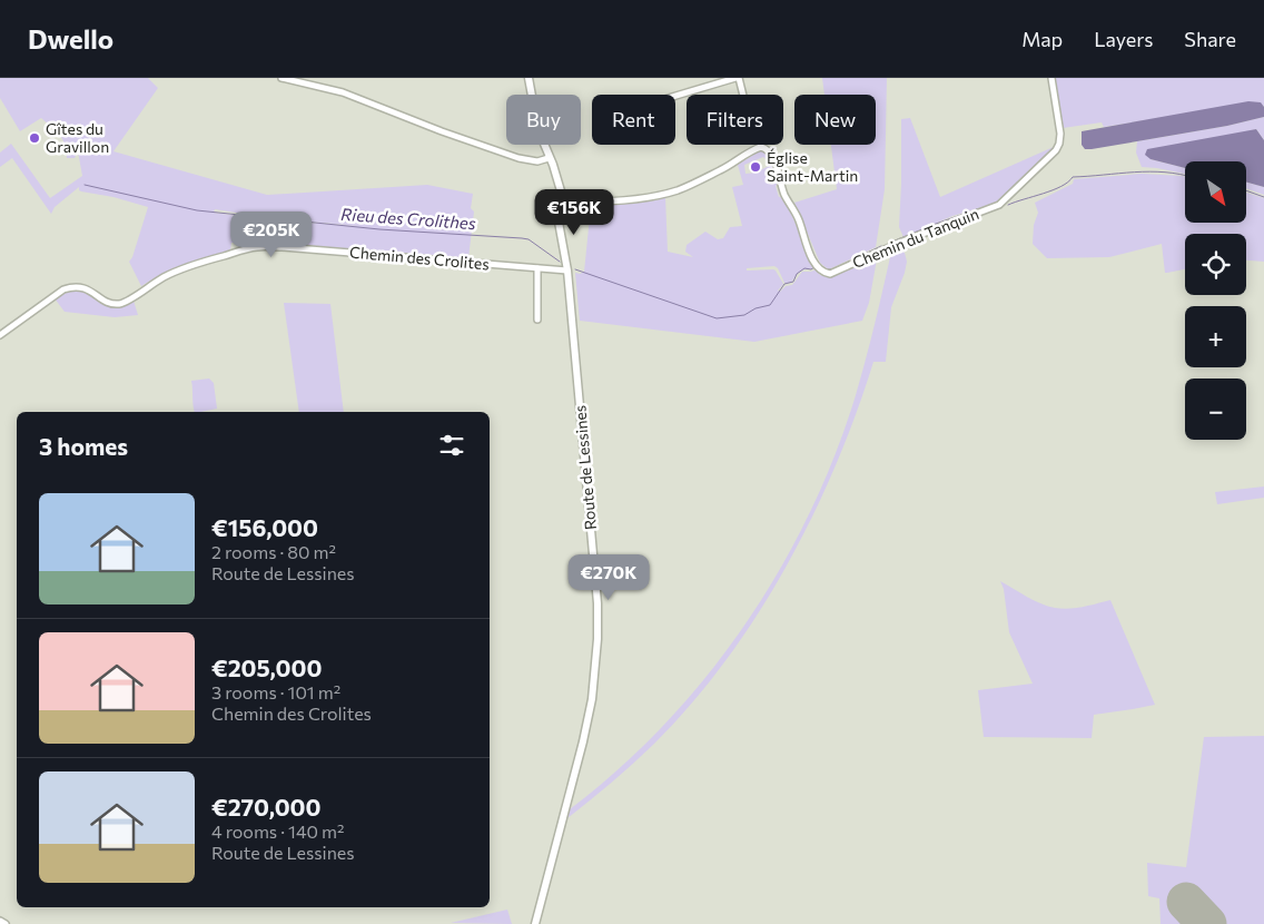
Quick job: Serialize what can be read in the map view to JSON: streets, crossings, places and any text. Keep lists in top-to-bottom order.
{
  "streets": {
    "main road": ["Route de Lessines"],
    "street": ["Chemin du Tanquin", "Chemin des Crolites"]
  },
  "crossings": [
    ["Chemin des Crolites", "Route de Lessines"]
  ],
  "water": ["Rieu des Crolithes"],
  "places": ["Gîtes du Gravillon", "Église Saint-Martin"],
  "north": "bottom right",
  "page": {
    "header": "Dwello",
    "nav": ["Map", "Layers", "Share"],
    "chip": [
      "Buy",
      "Rent",
      "Filters",
      "New"
    ],
    "map_buttons": ["+", "−"],
    "price": ["€156K", "€205K", "€270K"],
    "heading": "3 homes",
    "list": [
      {
        "name": "€156,000",
        "note": "2 rooms · 80 m² · Route de Lessines"
      },
      {
        "name": "€205,000",
        "note": "3 rooms · 101 m² · Chemin des Crolites"
      },
      {
        "name": "€270,000",
        "note": "4 rooms · 140 m² · Route de Lessines"
      }
    ]
  }
}
